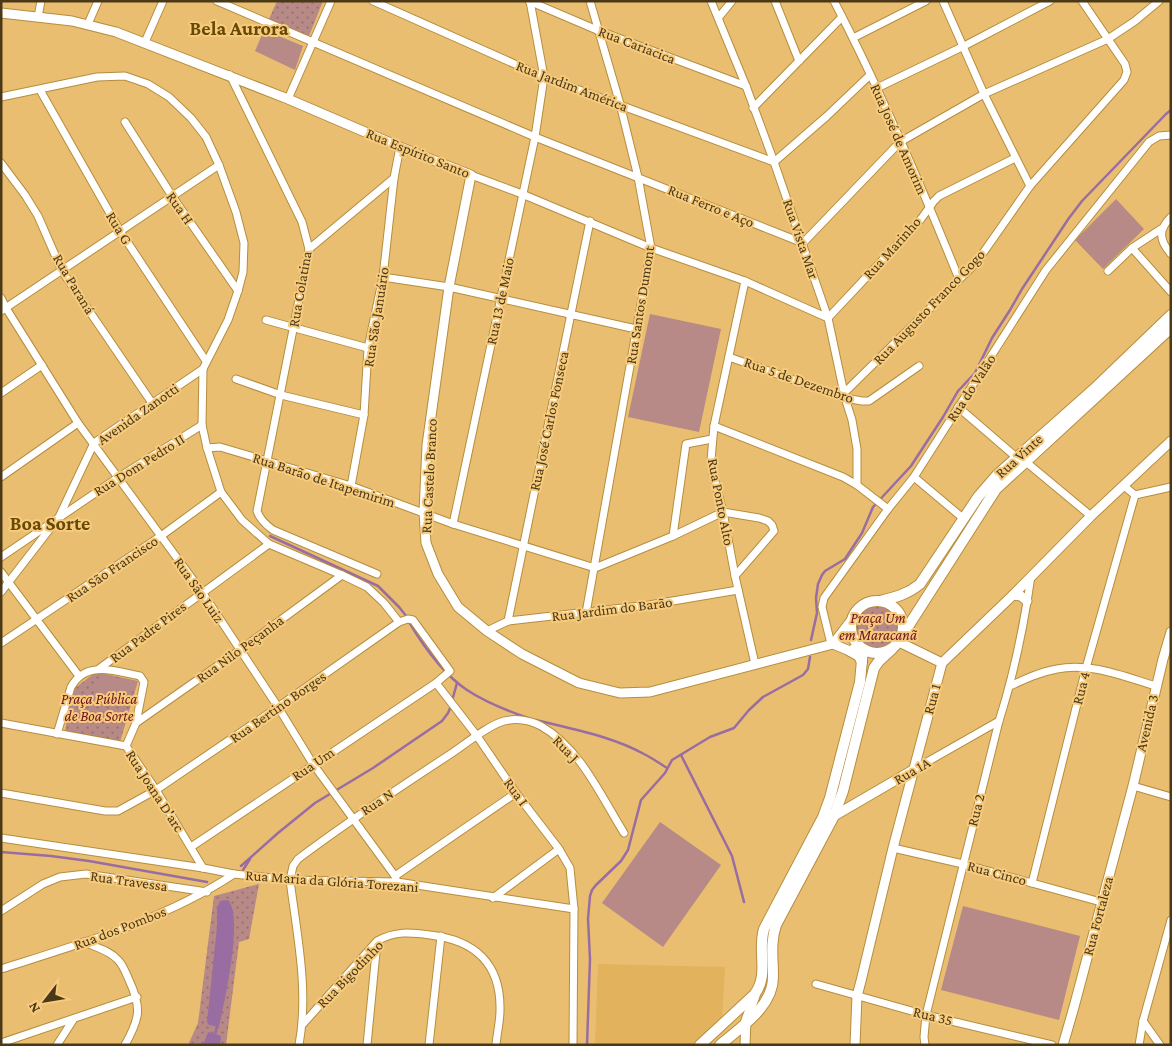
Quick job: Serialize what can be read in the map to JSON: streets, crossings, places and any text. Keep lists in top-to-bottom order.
{
  "streets": {
    "main road": ["Rua Vinte"],
    "street": [
      "Rua Cariacica",
      "Rua Jardim América",
      "Rua José de Amorim",
      "Rua Espírito Santo",
      "Rua Ferro e Aço",
      "Rua H",
      "Rua G",
      "Rua Vista Mar",
      "Rua Marinho",
      "Rua Paraná",
      "Rua Colatina",
      "Rua 13 de Maio",
      "Rua Santos Dumont",
      "Rua Augusto Franco Gogo",
      "Rua São Januário",
      "Rua 5 de Dezembro",
      "Rua do Valão",
      "Avenida Zanotti",
      "Rua José Carlos Fonseca",
      "Rua Dom Pedro II",
      "Rua Castelo Branco",
      "Rua Barão de Itapemirim",
      "Rua Ponto Alto",
      "Rua São Francisco",
      "Rua São Luiz",
      "Rua Jardim do Barão",
      "Rua Padre Pires",
      "Rua Nilo Peçanha",
      "Rua 4",
      "Rua 1",
      "Rua Bertino Borges",
      "Avenida 3",
      "Rua J",
      "Rua Um",
      "Rua 1A",
      "Rua Joana D'arc",
      "Rua I",
      "Rua N",
      "Rua 2",
      "Rua Cinco",
      "Rua Travessa",
      "Rua Maria da Glória Torezani",
      "Rua Fortaleza",
      "Rua dos Pombos",
      "Rua Bigodinho",
      "Rua 35"
    ]
  },
  "crossings": [
    ["Rua Cariacica", "Rua Vista Mar"],
    ["Rua Cariacica", "Rua 13 de Maio"],
    ["Rua Cariacica", "Rua Santos Dumont"],
    ["Rua Jardim América", "Rua Vista Mar"],
    ["Rua Jardim América", "Rua 13 de Maio"],
    ["Rua Jardim América", "Rua Santos Dumont"],
    ["Rua José de Amorim", "Rua Marinho"],
    ["Rua José de Amorim", "Rua Augusto Franco Gogo"],
    ["Rua Espírito Santo", "Rua Vista Mar"],
    ["Rua Espírito Santo", "Rua Marinho"],
    ["Rua Espírito Santo", "Rua Colatina"],
    ["Rua Espírito Santo", "Rua 13 de Maio"],
    ["Rua Espírito Santo", "Rua Santos Dumont"],
    ["Rua Espírito Santo", "Rua São Januário"],
    ["Rua Espírito Santo", "Rua José Carlos Fonseca"],
    ["Rua Espírito Santo", "Rua Castelo Branco"],
    ["Rua Espírito Santo", "Rua Ponto Alto"],
    ["Rua Ferro e Aço", "Rua Vista Mar"],
    ["Rua Ferro e Aço", "Rua 13 de Maio"],
    ["Rua Ferro e Aço", "Rua Santos Dumont"],
    ["Rua Vista Mar", "Rua Marinho"],
    ["Rua Vista Mar", "Rua Augusto Franco Gogo"],
    ["Rua Vista Mar", "Rua 5 de Dezembro"],
    ["Rua Paraná", "Avenida Zanotti"],
    ["Rua Colatina", "Rua Barão de Itapemirim"],
    ["Rua 13 de Maio", "Rua Barão de Itapemirim"],
    ["Rua Santos Dumont", "Rua Barão de Itapemirim"],
    ["Rua Santos Dumont", "Rua Jardim do Barão"],
    ["Rua Augusto Franco Gogo", "Rua 5 de Dezembro"],
    ["Rua São Januário", "Rua Barão de Itapemirim"],
    ["Rua 5 de Dezembro", "Rua Ponto Alto"],
    ["Rua do Valão", "Rua Castelo Branco"],
    ["Avenida Zanotti", "Rua Dom Pedro II"],
    ["Avenida Zanotti", "Rua São Luiz"],
    ["Rua José Carlos Fonseca", "Rua Barão de Itapemirim"],
    ["Rua José Carlos Fonseca", "Rua Jardim do Barão"],
    ["Rua Dom Pedro II", "Rua São Luiz"],
    ["Rua Castelo Branco", "Rua Barão de Itapemirim"],
    ["Rua Castelo Branco", "Rua Ponto Alto"],
    ["Rua Castelo Branco", "Rua Jardim do Barão"],
    ["Rua Ponto Alto", "Rua Jardim do Barão"],
    ["Rua São Francisco", "Rua São Luiz"],
    ["Rua São Luiz", "Rua Padre Pires"],
    ["Rua São Luiz", "Rua Nilo Peçanha"],
    ["Rua São Luiz", "Rua Bertino Borges"],
    ["Rua São Luiz", "Rua Um"],
    ["Rua São Luiz", "Rua N"],
    ["Rua São Luiz", "Rua Maria da Glória Torezani"],
    ["Rua 4", "Rua Cinco"],
    ["Rua 1", "Rua 1A"],
    ["Rua 1", "Rua 2"],
    ["Rua 1", "Rua Cinco"],
    ["Rua 1", "Rua 35"],
    ["Rua Bertino Borges", "Rua Um"],
    ["Rua Bertino Borges", "Rua Joana D'arc"],
    ["Rua Bertino Borges", "Rua I"],
    ["Avenida 3", "Rua Fortaleza"],
    ["Rua J", "Rua I"],
    ["Rua J", "Rua N"],
    ["Rua Um", "Rua Joana D'arc"],
    ["Rua Um", "Rua I"],
    ["Rua 1A", "Rua 2"],
    ["Rua Joana D'arc", "Rua Maria da Glória Torezani"],
    ["Rua I", "Rua N"],
    ["Rua I", "Rua Maria da Glória Torezani"],
    ["Rua N", "Rua Maria da Glória Torezani"],
    ["Rua 2", "Rua Cinco"],
    ["Rua 2", "Rua 35"],
    ["Rua Cinco", "Rua Fortaleza"],
    ["Rua Travessa", "Rua dos Pombos"],
    ["Rua Maria da Glória Torezani", "Rua dos Pombos"]
  ],
  "districts": ["Bela Aurora", "Boa Sorte"],
  "parks": ["Praça Um em Maracanã", "Praça Pública de Boa Sorte"],
  "north": "bottom left"
}
